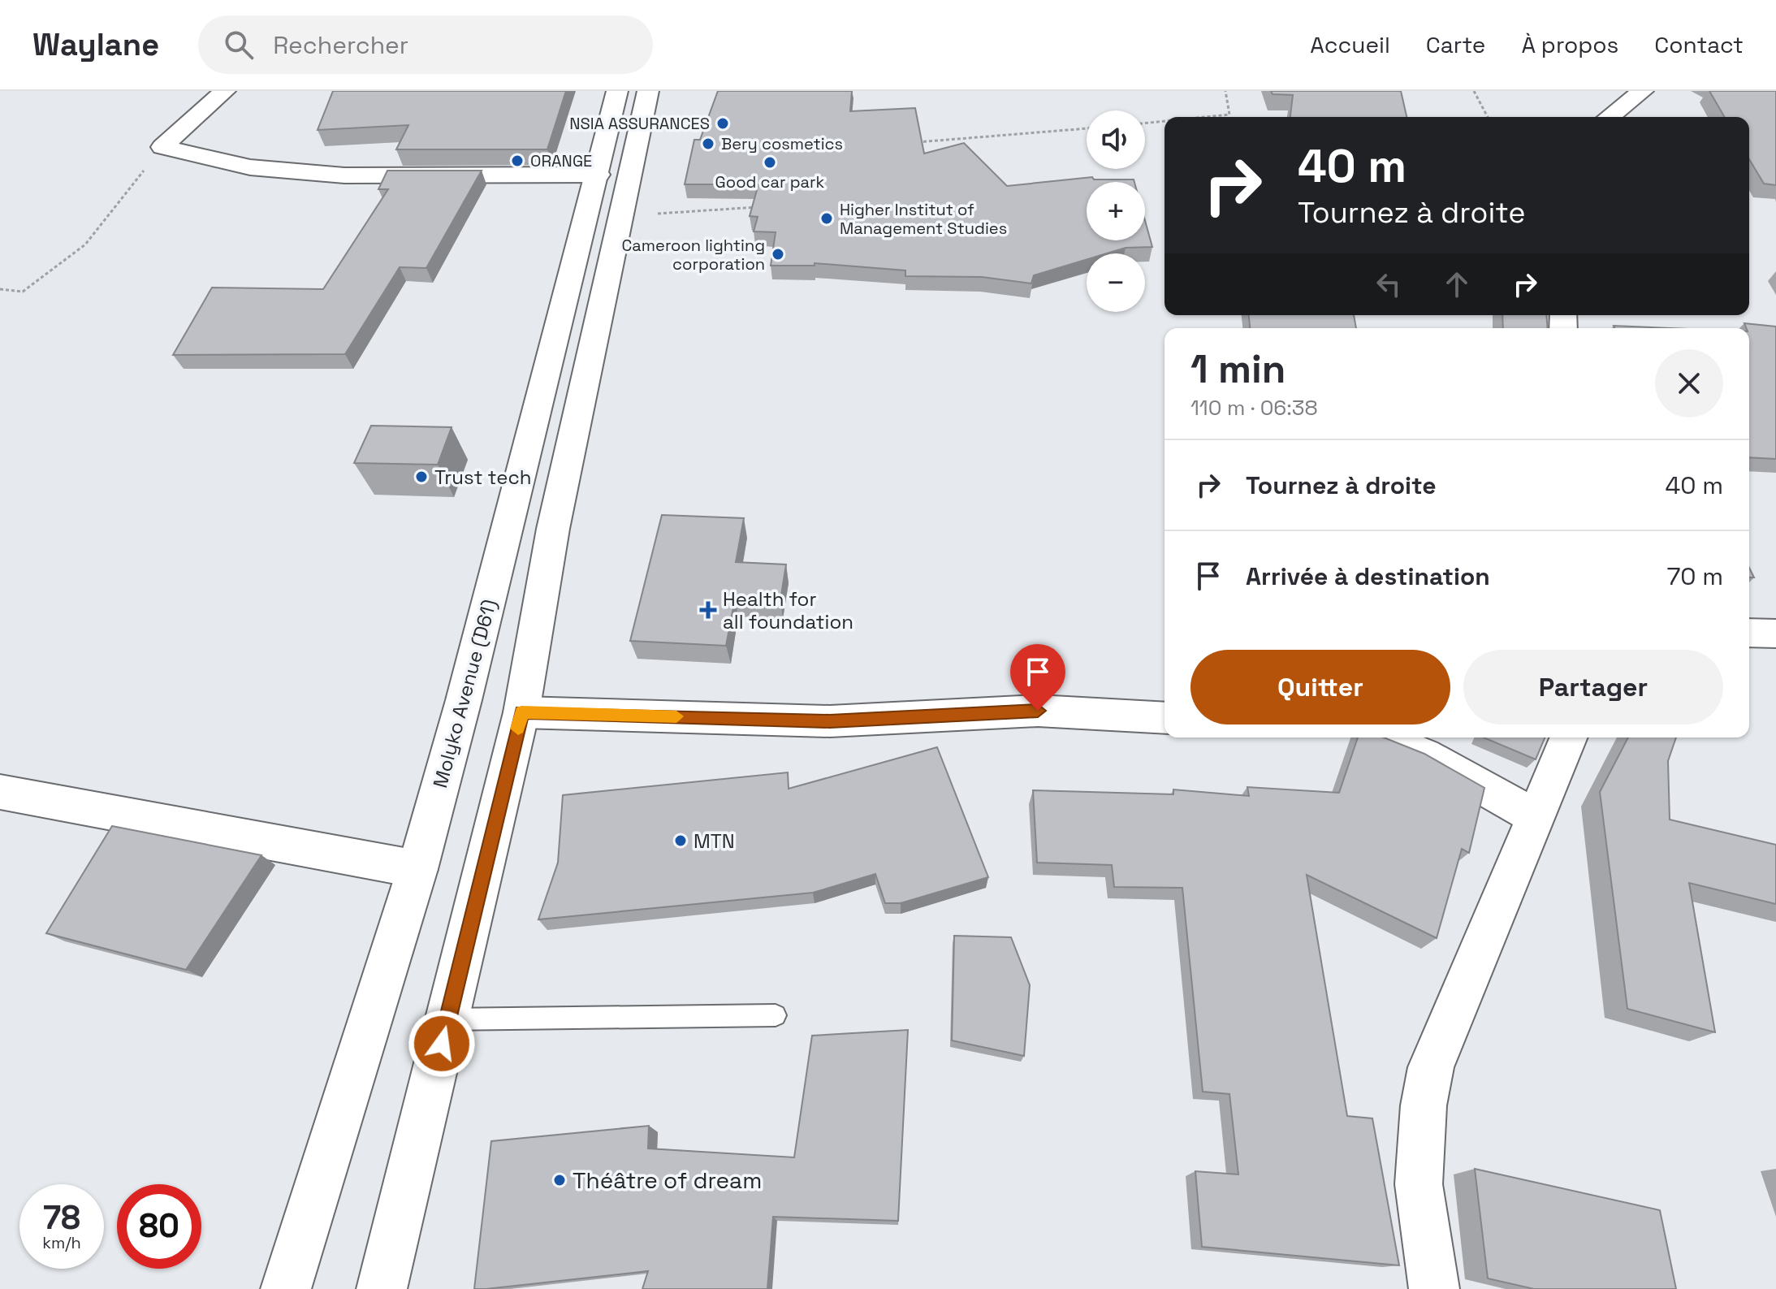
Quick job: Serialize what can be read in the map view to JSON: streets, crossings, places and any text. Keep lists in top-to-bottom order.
{
  "streets": {
    "main road": ["Molyko Avenue (D61)"]
  },
  "places": {
    "other": [
      "NSIA ASSURANCES",
      "Bery cosmetics",
      "ORANGE",
      "Good car park",
      "Higher Institut of Management Studies",
      "Cameroon lighting corporation",
      "Trust tech",
      "MTN",
      "Théâtre of dream"
    ],
    "health": ["Health for all foundation"]
  },
  "page": {
    "header": "Waylane",
    "search": "Rechercher",
    "nav": [
      "Accueil",
      "Carte",
      "À propos",
      "Contact"
    ],
    "map_buttons": ["+", "−"],
    "turn": ["40 m", "Tournez à droite"],
    "heading": ["1 min", "110 m · 06:38"],
    "list": [
      {
        "name": "Tournez à droite",
        "value": "40 m"
      },
      {
        "name": "Arrivée à destination",
        "value": "70 m"
      }
    ],
    "buttons": ["Quitter", "Partager"],
    "speed": "78 km/h",
    "limit": "80"
  }
}
